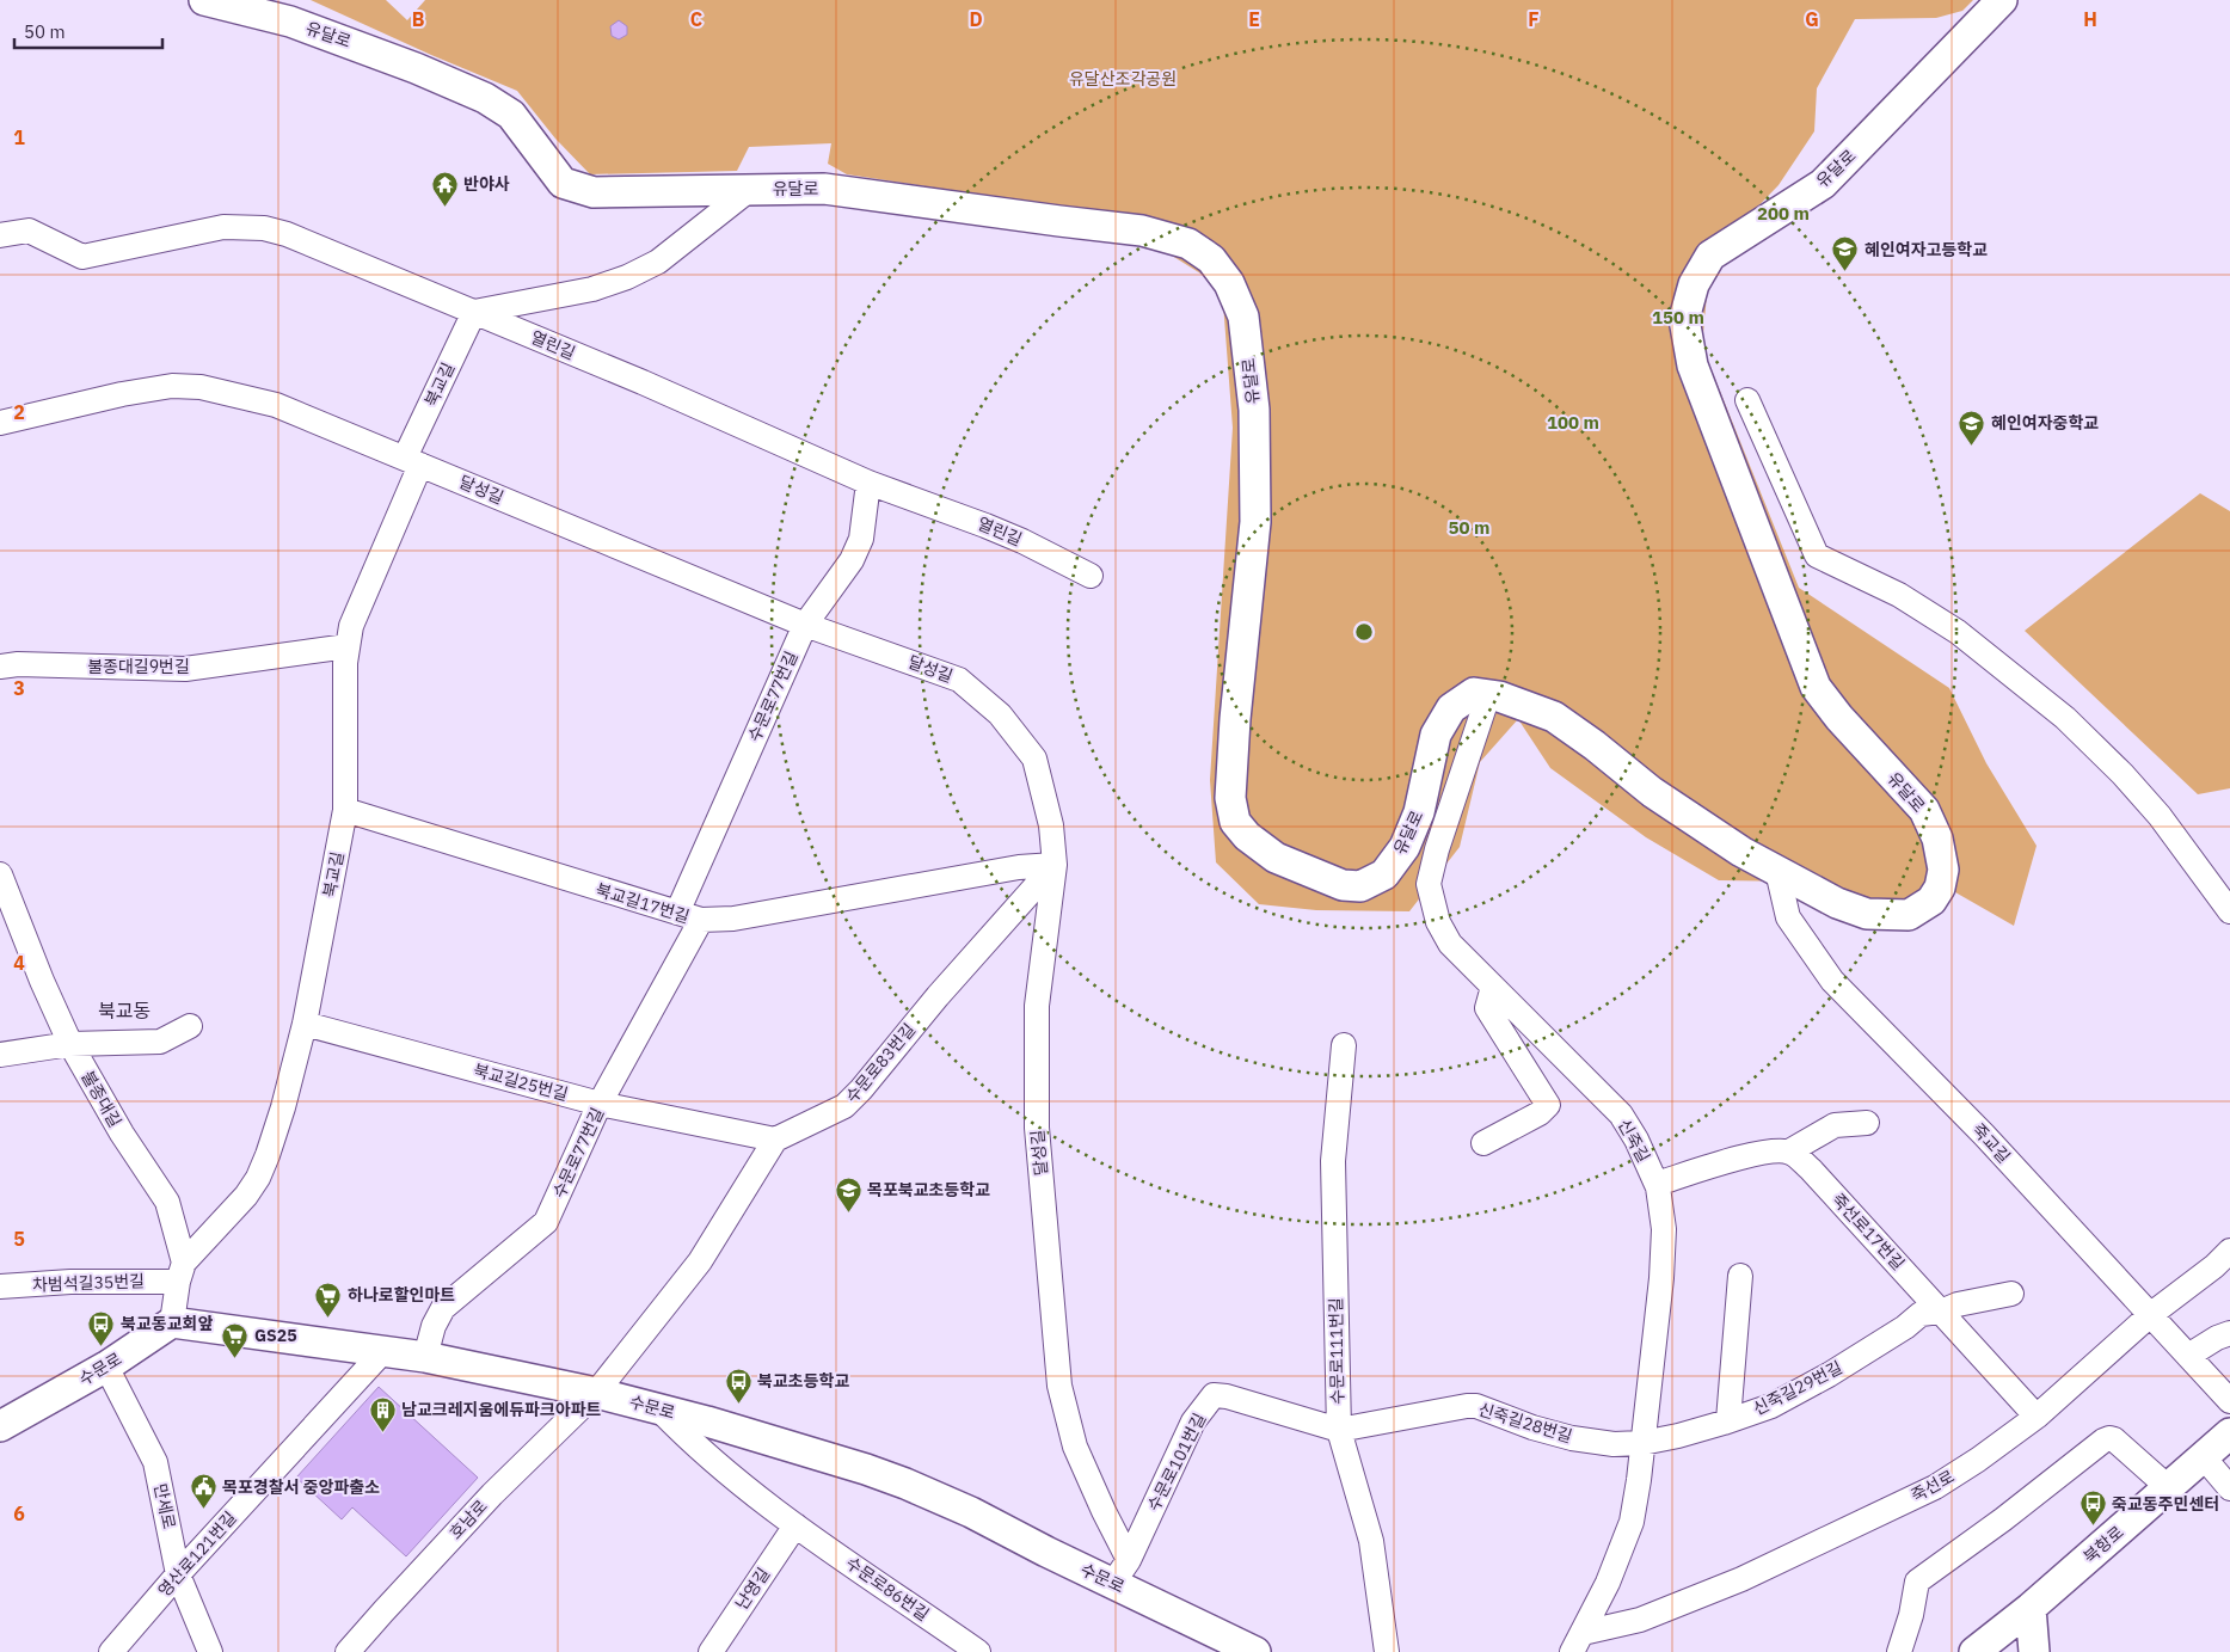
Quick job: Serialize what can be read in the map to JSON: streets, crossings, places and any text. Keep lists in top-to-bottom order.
{
  "streets": {
    "street": [
      "유달로",
      "열린길",
      "북교길",
      "달성길",
      "불종대길9번길",
      "수문로77번길",
      "북교길17번길",
      "수문로83번길",
      "북교길25번길",
      "불종대길",
      "신죽길",
      "죽교길",
      "죽선로17번길",
      "차범석길35번길",
      "수문로111번길",
      "수문로",
      "신죽길29번길",
      "신죽길28번길",
      "수문로101번길",
      "죽선로",
      "만세로",
      "호남로",
      "북항로",
      "영산로121번길",
      "난영길",
      "수문로86번길"
    ]
  },
  "crossings": [
    ["유달로", "신죽길"],
    ["유달로", "죽교길"],
    ["열린길", "북교길"],
    ["열린길", "수문로77번길"],
    ["북교길", "달성길"],
    ["북교길", "불종대길9번길"],
    ["북교길", "북교길17번길"],
    ["북교길", "북교길25번길"],
    ["북교길", "불종대길"],
    ["북교길", "차범석길35번길"],
    ["달성길", "수문로77번길"],
    ["달성길", "북교길17번길"],
    ["달성길", "수문로83번길"],
    ["달성길", "수문로"],
    ["달성길", "수문로101번길"],
    ["수문로77번길", "북교길17번길"],
    ["수문로77번길", "북교길25번길"],
    ["수문로77번길", "수문로"],
    ["북교길17번길", "수문로83번길"],
    ["수문로83번길", "북교길25번길"],
    ["불종대길", "차범석길35번길"],
    ["불종대길", "수문로"],
    ["신죽길", "신죽길29번길"],
    ["신죽길", "신죽길28번길"],
    ["신죽길", "죽선로"],
    ["죽교길", "죽선로"],
    ["죽선로17번길", "신죽길29번길"],
    ["죽선로17번길", "죽선로"],
    ["수문로111번길", "신죽길28번길"],
    ["수문로111번길", "수문로101번길"],
    ["수문로", "수문로101번길"],
    ["수문로", "만세로"],
    ["수문로", "호남로"],
    ["수문로", "영산로121번길"],
    ["수문로", "수문로86번길"],
    ["신죽길29번길", "신죽길28번길"],
    ["신죽길28번길", "수문로101번길"],
    ["만세로", "영산로121번길"],
    ["난영길", "수문로86번길"]
  ],
  "districts": ["북교동"],
  "parks": ["유달산조각공원"],
  "places": {
    "temple": ["반야사"],
    "school or university": ["혜인여자고등학교", "혜인여자중학교", "목포북교초등학교"],
    "supermarket": ["하나로할인마트", "GS25"],
    "bus stop": ["북교동교회앞", "북교초등학교", "죽교동주민센터"],
    "building": ["남교크레지움에듀파크아파트"],
    "public building": ["목포경찰서 중앙파출소"]
  },
  "scale_bar": "50 m",
  "grid": {
    "columns": [
      "B",
      "C",
      "D",
      "E",
      "F",
      "G",
      "H"
    ],
    "rows": [
      "1",
      "2",
      "3",
      "4",
      "5",
      "6"
    ]
  },
  "rings": [
    "200 m",
    "150 m",
    "100 m",
    "50 m"
  ]
}
